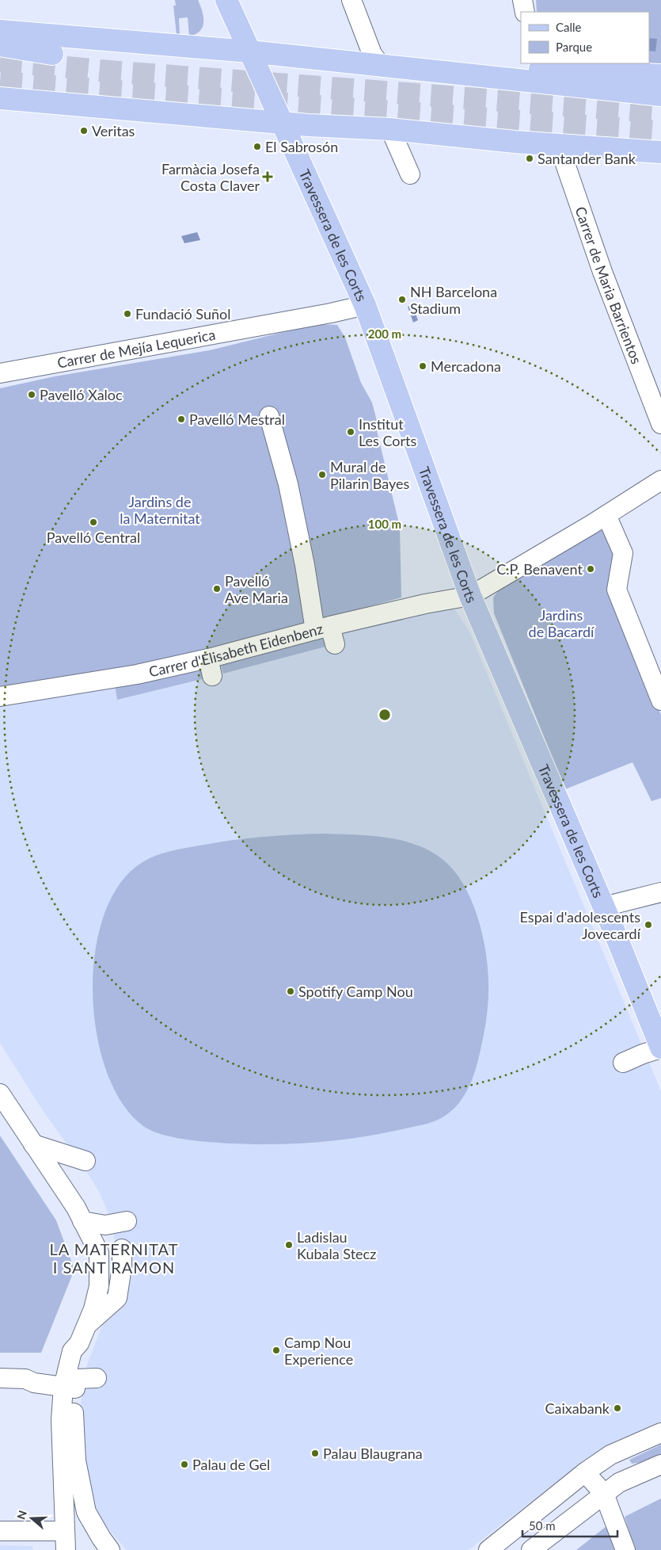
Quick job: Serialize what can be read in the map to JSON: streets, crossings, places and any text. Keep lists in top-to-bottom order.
{
  "streets": {
    "main road": ["Travessera de les Corts"],
    "street": ["Carrer de Maria Barrientos", "Carrer de Mejía Lequerica", "Carrer d'Elisabeth Eidenbenz"]
  },
  "crossings": [
    ["Travessera de les Corts", "Carrer de Mejía Lequerica"],
    ["Travessera de les Corts", "Carrer d'Elisabeth Eidenbenz"]
  ],
  "districts": ["LA MATERNITAT I SANT RAMON"],
  "parks": ["Jardins de la Maternitat", "Jardins de Bacardí"],
  "places": {
    "other": [
      "Veritas",
      "El Sabrosón",
      "Santander Bank",
      "NH Barcelona Stadium",
      "Fundació Suñol",
      "Mercadona",
      "Pavelló Xaloc",
      "Pavelló Mestral",
      "Institut Les Corts",
      "Mural de Pilarin Bayes",
      "Pavelló Central",
      "C.P. Benavent",
      "Pavelló Ave Maria",
      "Espai d'adolescents Jovecardí",
      "Spotify Camp Nou",
      "Ladislau Kubala Stecz",
      "Camp Nou Experience",
      "Caixabank",
      "Palau Blaugrana",
      "Palau de Gel"
    ],
    "health": ["Farmàcia Josefa Costa Claver"]
  },
  "legend": ["Calle", "Parque"],
  "scale_bar": "50 m",
  "north": "left",
  "rings": ["200 m", "100 m"]
}
